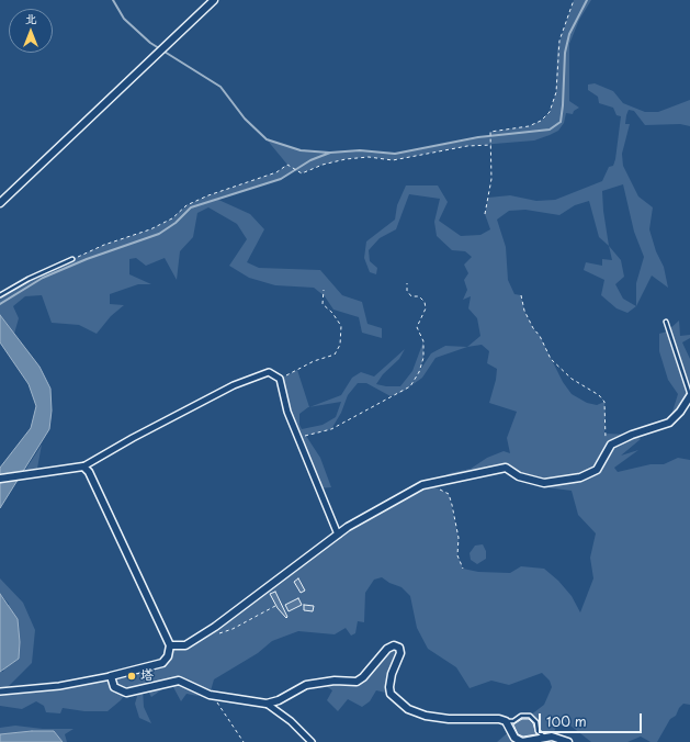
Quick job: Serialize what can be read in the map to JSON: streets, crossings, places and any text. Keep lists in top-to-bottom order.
{
  "places": ["塔"],
  "scale_bar": "100 m",
  "north": "top"
}
